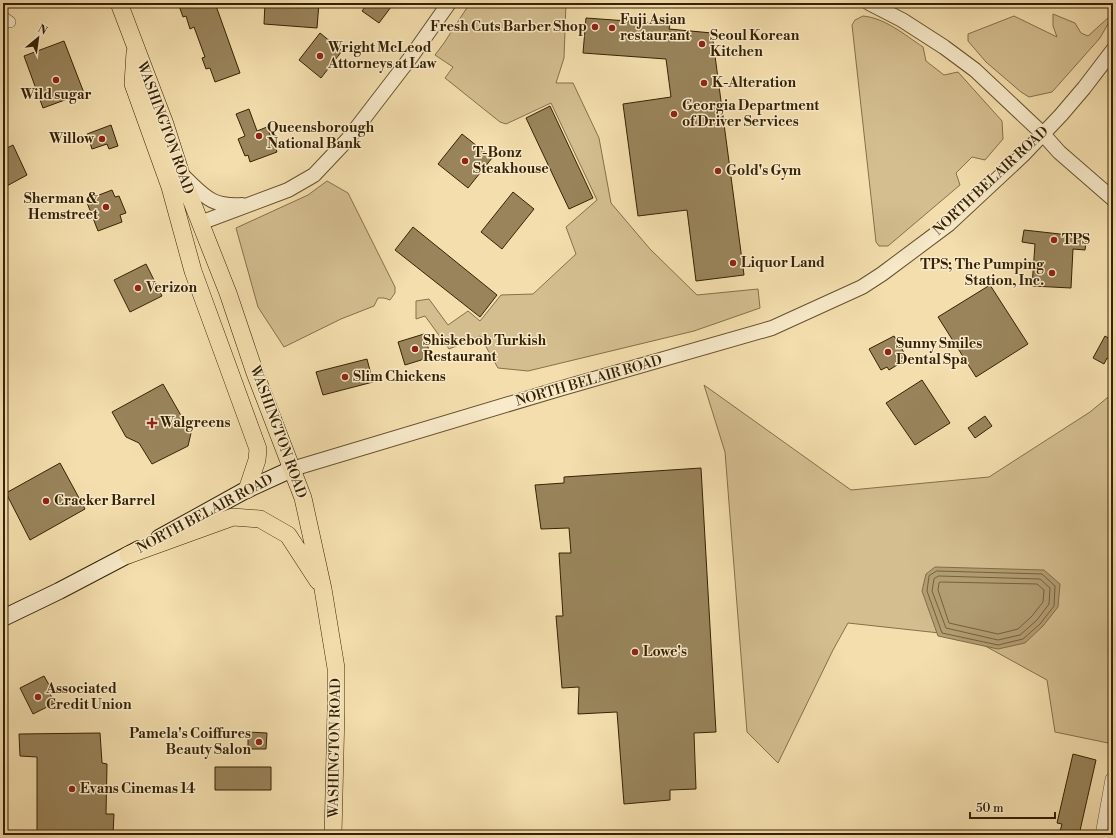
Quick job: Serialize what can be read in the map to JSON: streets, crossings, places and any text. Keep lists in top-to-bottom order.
{
  "streets": {
    "main road": ["WASHINGTON ROAD", "NORTH BELAIR ROAD"]
  },
  "crossings": [
    ["WASHINGTON ROAD", "NORTH BELAIR ROAD"]
  ],
  "places": {
    "other": [
      "Fresh Cuts Barber Shop",
      "Fuji Asian restaurant",
      "Seoul Korean Kitchen",
      "Wright McLeod Attorneys at Law",
      "Wild sugar",
      "K-Alteration",
      "Georgia Department of Driver Services",
      "Queensborough National Bank",
      "Willow",
      "T-Bonz Steakhouse",
      "Gold's Gym",
      "Sherman & Hemstreet",
      "TPS",
      "Liquor Land",
      "TPS; The Pumping Station, Inc.",
      "Verizon",
      "Shiskebob Turkish Restaurant",
      "Sunny Smiles Dental Spa",
      "Slim Chickens",
      "Cracker Barrel",
      "Lowe's",
      "Associated Credit Union",
      "Pamela's Coiffures Beauty Salon",
      "Evans Cinemas 14"
    ],
    "health": ["Walgreens"]
  },
  "scale_bar": "50 m",
  "north": "top right"
}
